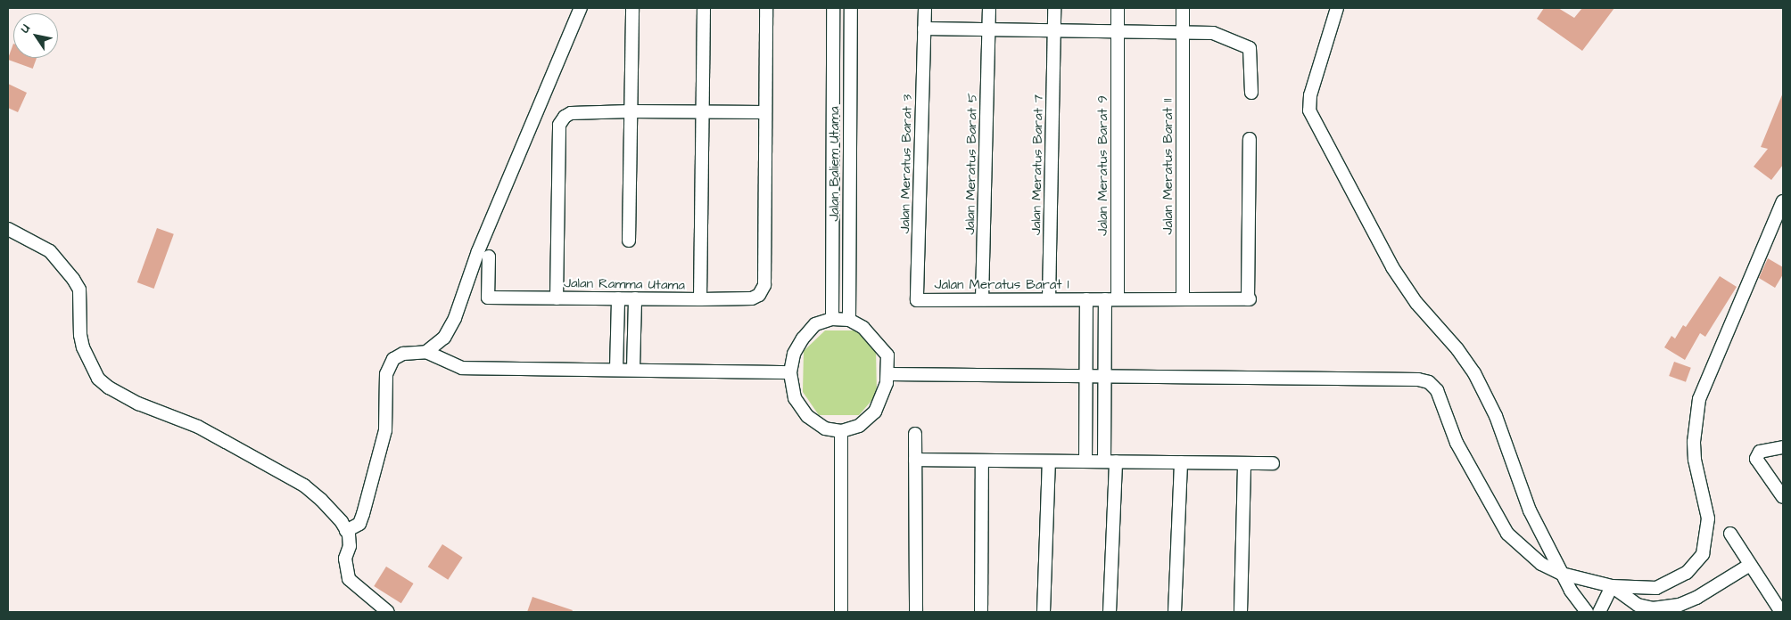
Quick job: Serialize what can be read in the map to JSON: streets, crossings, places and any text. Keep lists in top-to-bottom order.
{
  "streets": {
    "street": [
      "Jalan Baliem Utama",
      "Jalan Meratus Barat 3",
      "Jalan Meratus Barat 5",
      "Jalan Meratus Barat 7",
      "Jalan Meratus Barat 9",
      "Jalan Meratus Barat 11",
      "Jalan Ramma Utama",
      "Jalan Meratus Barat 1"
    ]
  },
  "crossings": [
    ["Jalan Meratus Barat 3", "Jalan Meratus Barat 1"],
    ["Jalan Meratus Barat 5", "Jalan Meratus Barat 1"],
    ["Jalan Meratus Barat 7", "Jalan Meratus Barat 1"],
    ["Jalan Meratus Barat 9", "Jalan Meratus Barat 1"],
    ["Jalan Meratus Barat 11", "Jalan Meratus Barat 1"]
  ],
  "north": "top left"
}
